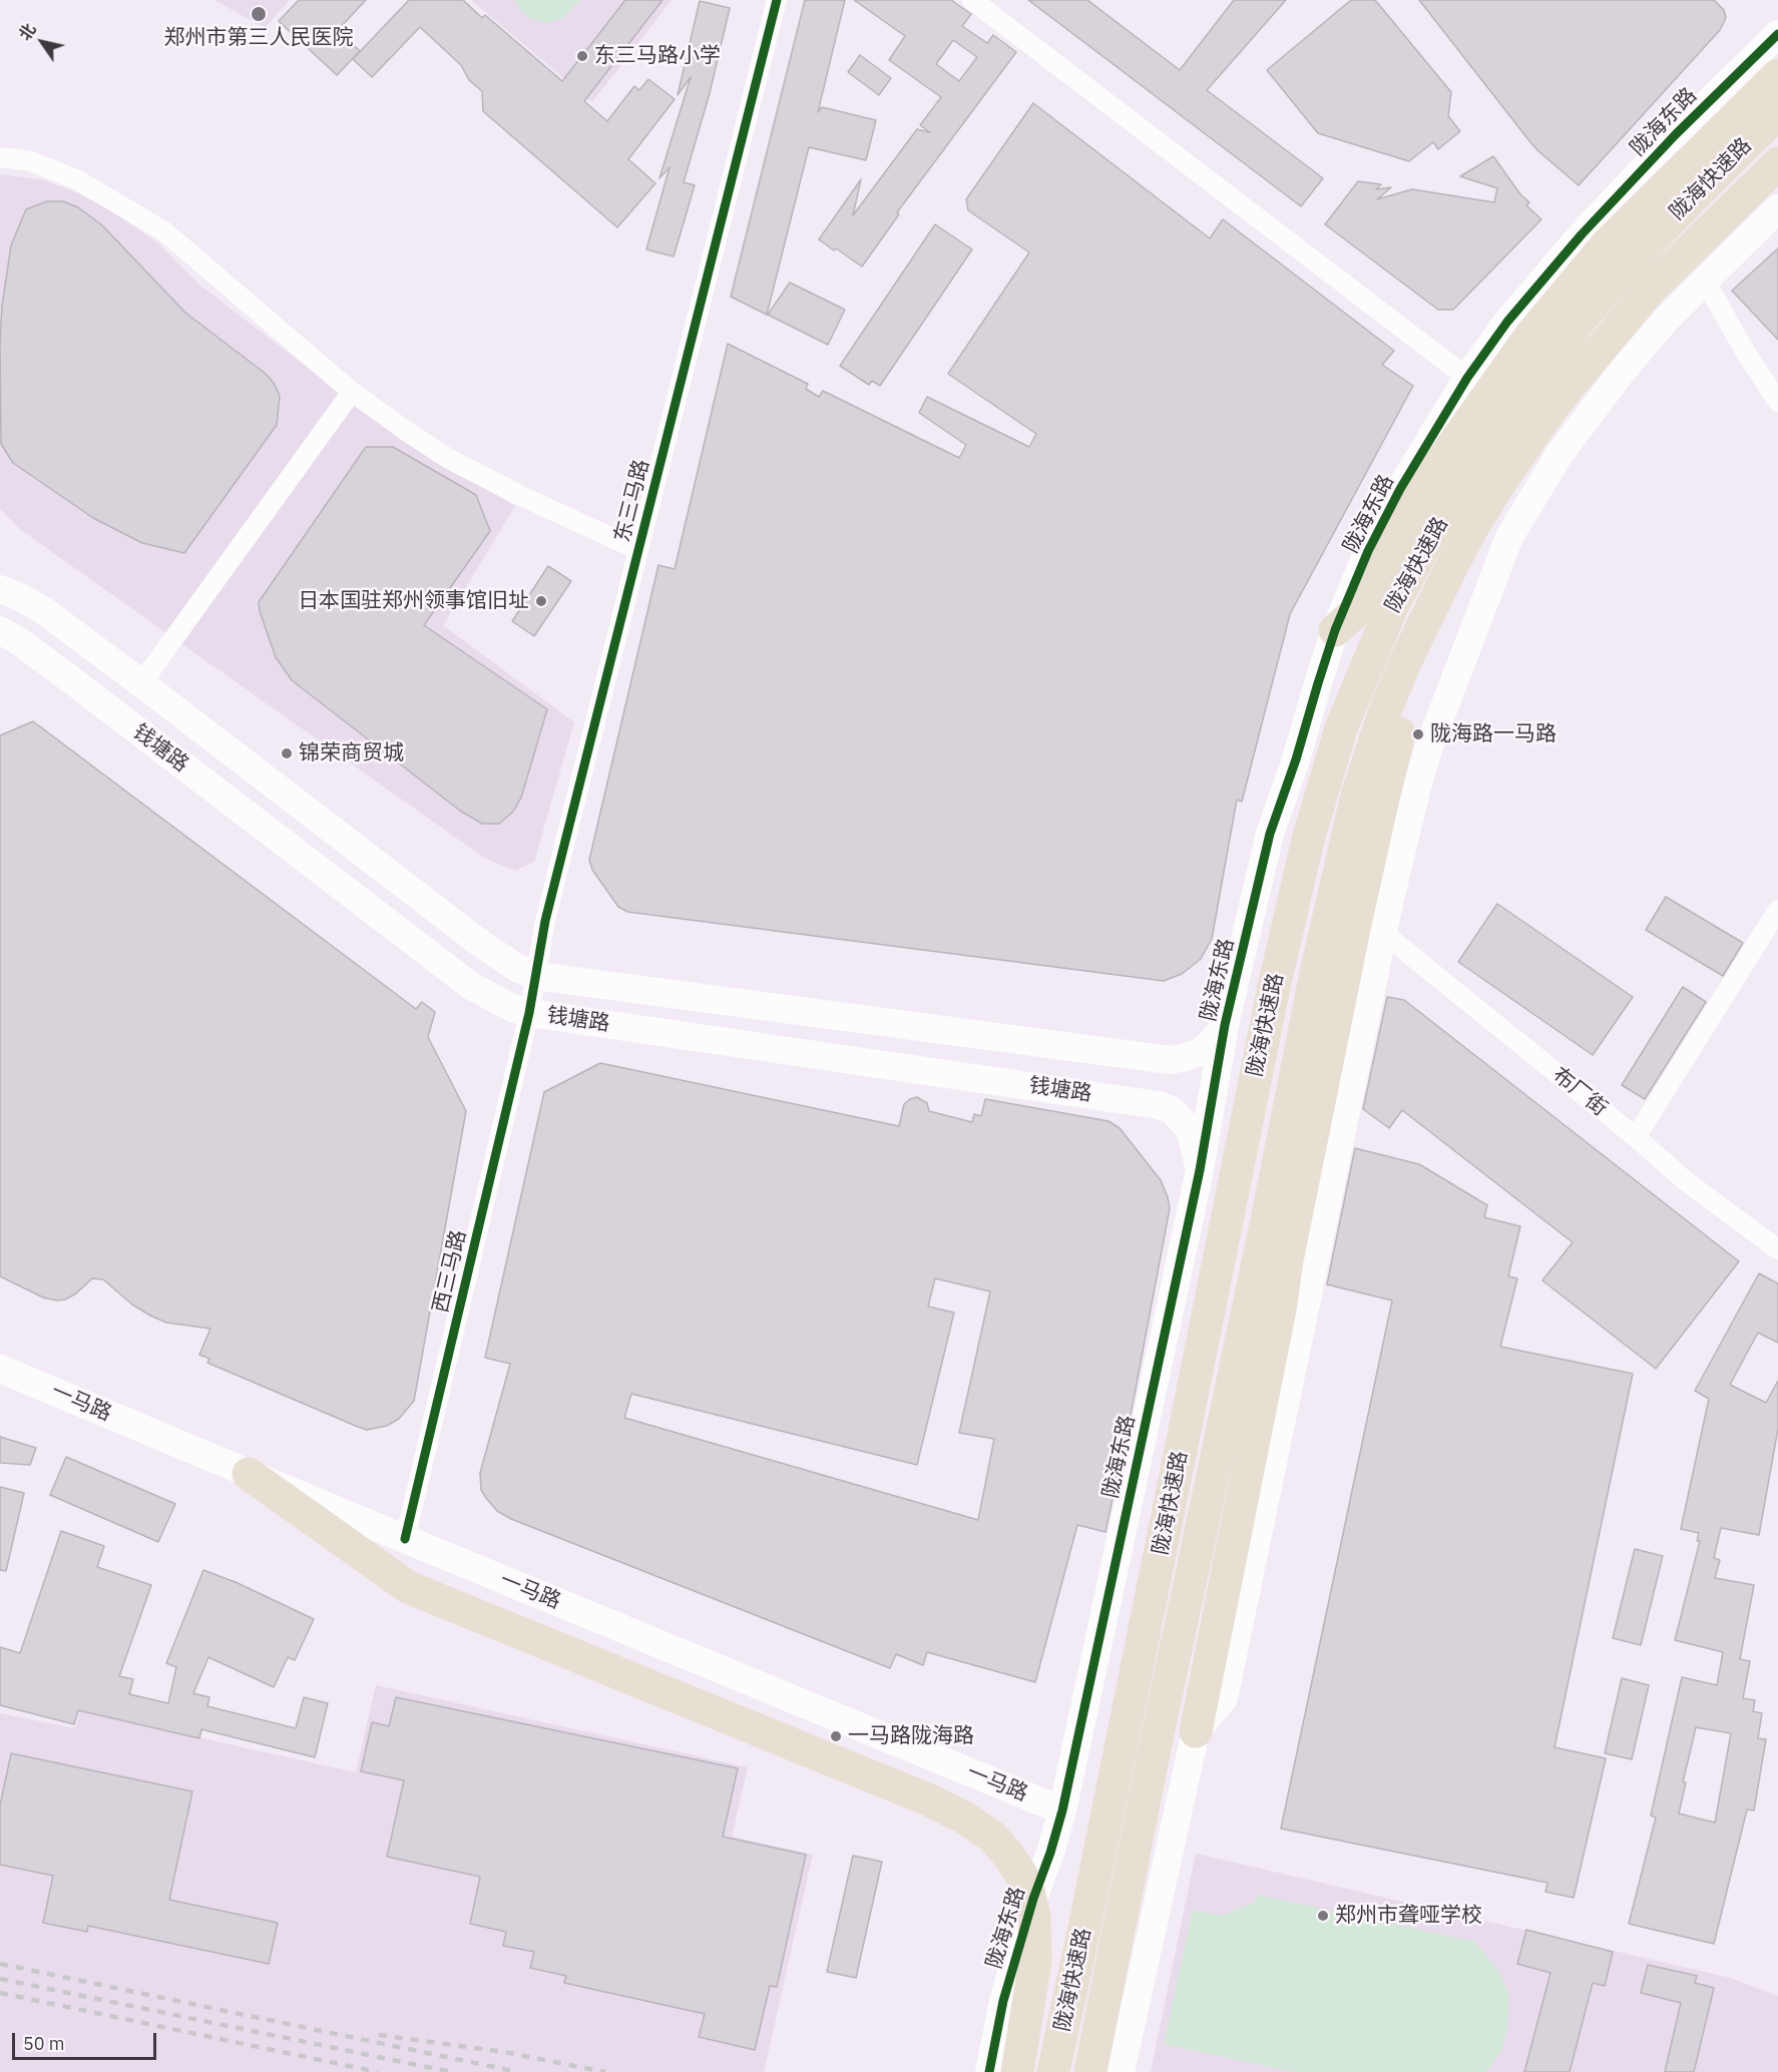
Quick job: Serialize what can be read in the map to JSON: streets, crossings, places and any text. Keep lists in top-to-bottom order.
{
  "streets": {
    "highway": ["陇海快速路"],
    "street": [
      "陇海东路",
      "东三马路",
      "钱塘路",
      "布厂街",
      "西三马路",
      "一马路"
    ]
  },
  "crossings": [
    ["陇海东路", "钱塘路"],
    ["陇海东路", "一马路"],
    ["东三马路", "钱塘路"],
    ["东三马路", "西三马路"],
    ["钱塘路", "西三马路"],
    ["西三马路", "一马路"]
  ],
  "places": [
    "郑州市第三人民医院",
    "东三马路小学",
    "日本国驻郑州领事馆旧址",
    "陇海路一马路",
    "锦荣商贸城",
    "一马路陇海路",
    "郑州市聋哑学校"
  ],
  "scale_bar": "50 m",
  "north": "top left"
}
